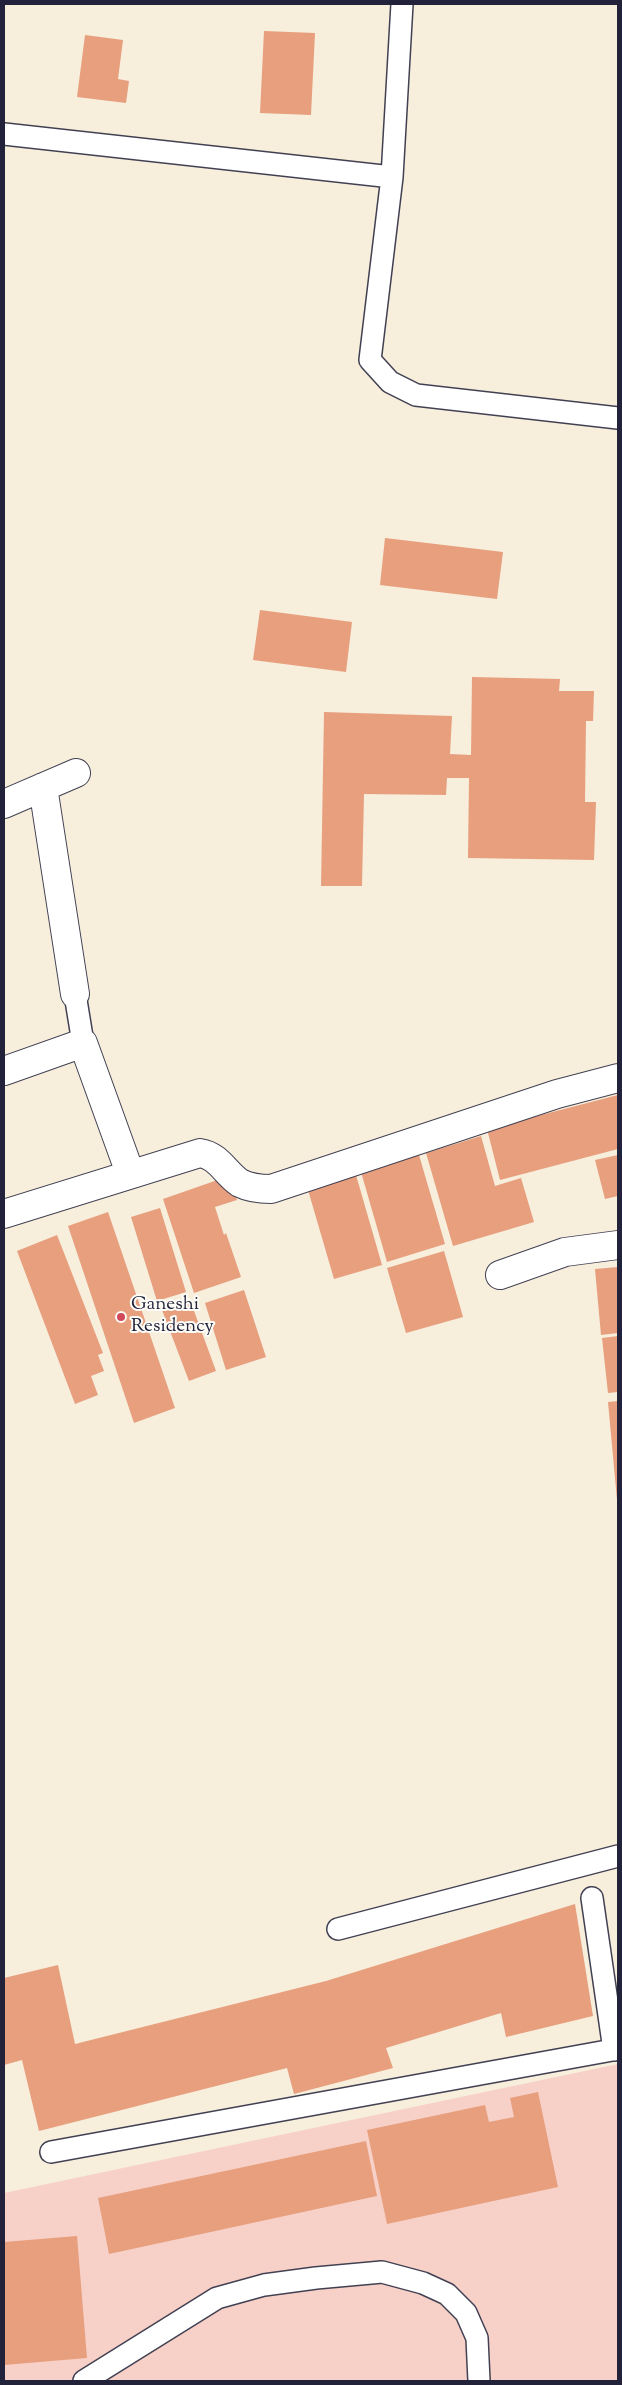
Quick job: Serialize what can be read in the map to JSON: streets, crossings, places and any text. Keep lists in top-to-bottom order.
{
  "places": ["Ganeshi Residency"]
}
